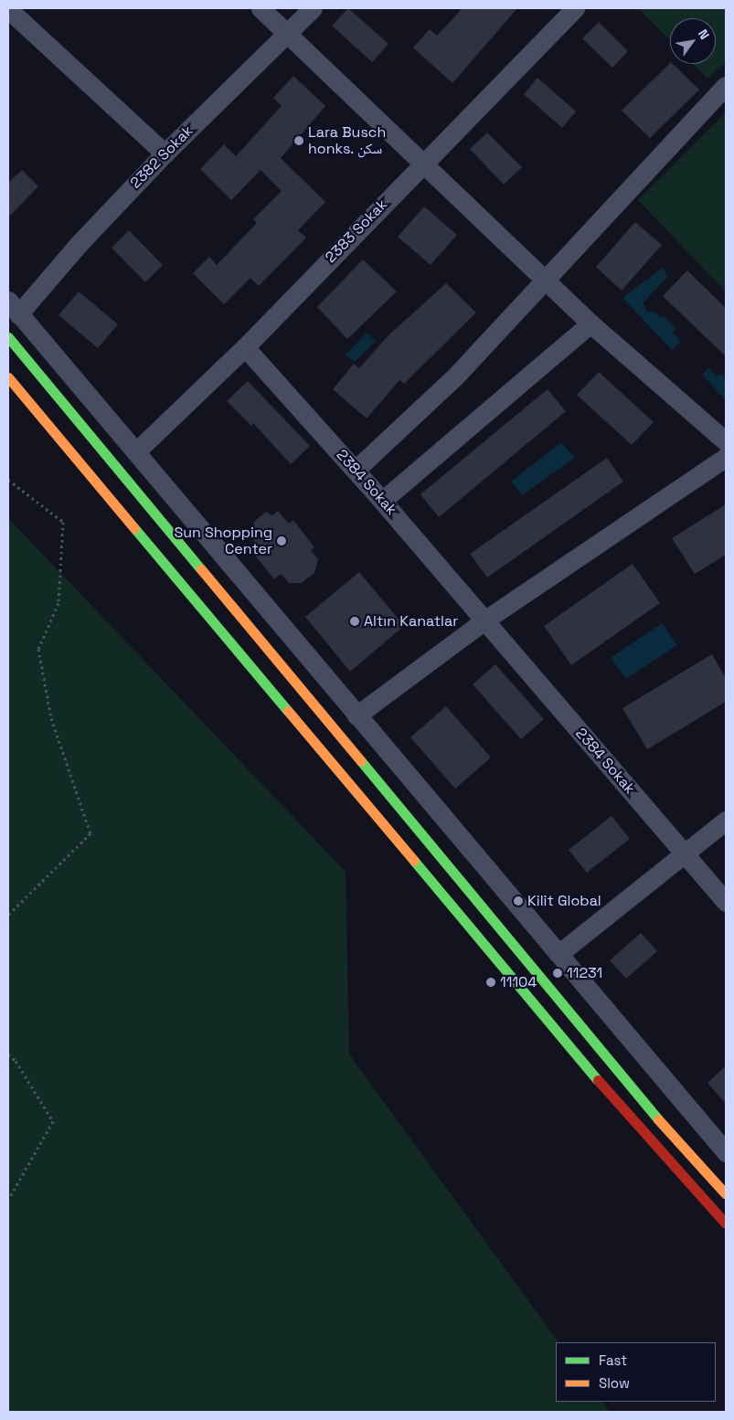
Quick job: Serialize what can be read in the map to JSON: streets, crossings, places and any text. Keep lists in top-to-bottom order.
{
  "streets": {
    "street": ["2382 Sokak", "2383 Sokak", "2384 Sokak"]
  },
  "crossings": [
    ["2383 Sokak", "2384 Sokak"]
  ],
  "places": [
    "Lara Busch honks. سكن",
    "Sun Shopping Center",
    "Altın Kanatlar",
    "Kilit Global",
    "11231",
    "11104"
  ],
  "legend": ["Fast", "Slow"],
  "north": "top right"
}
